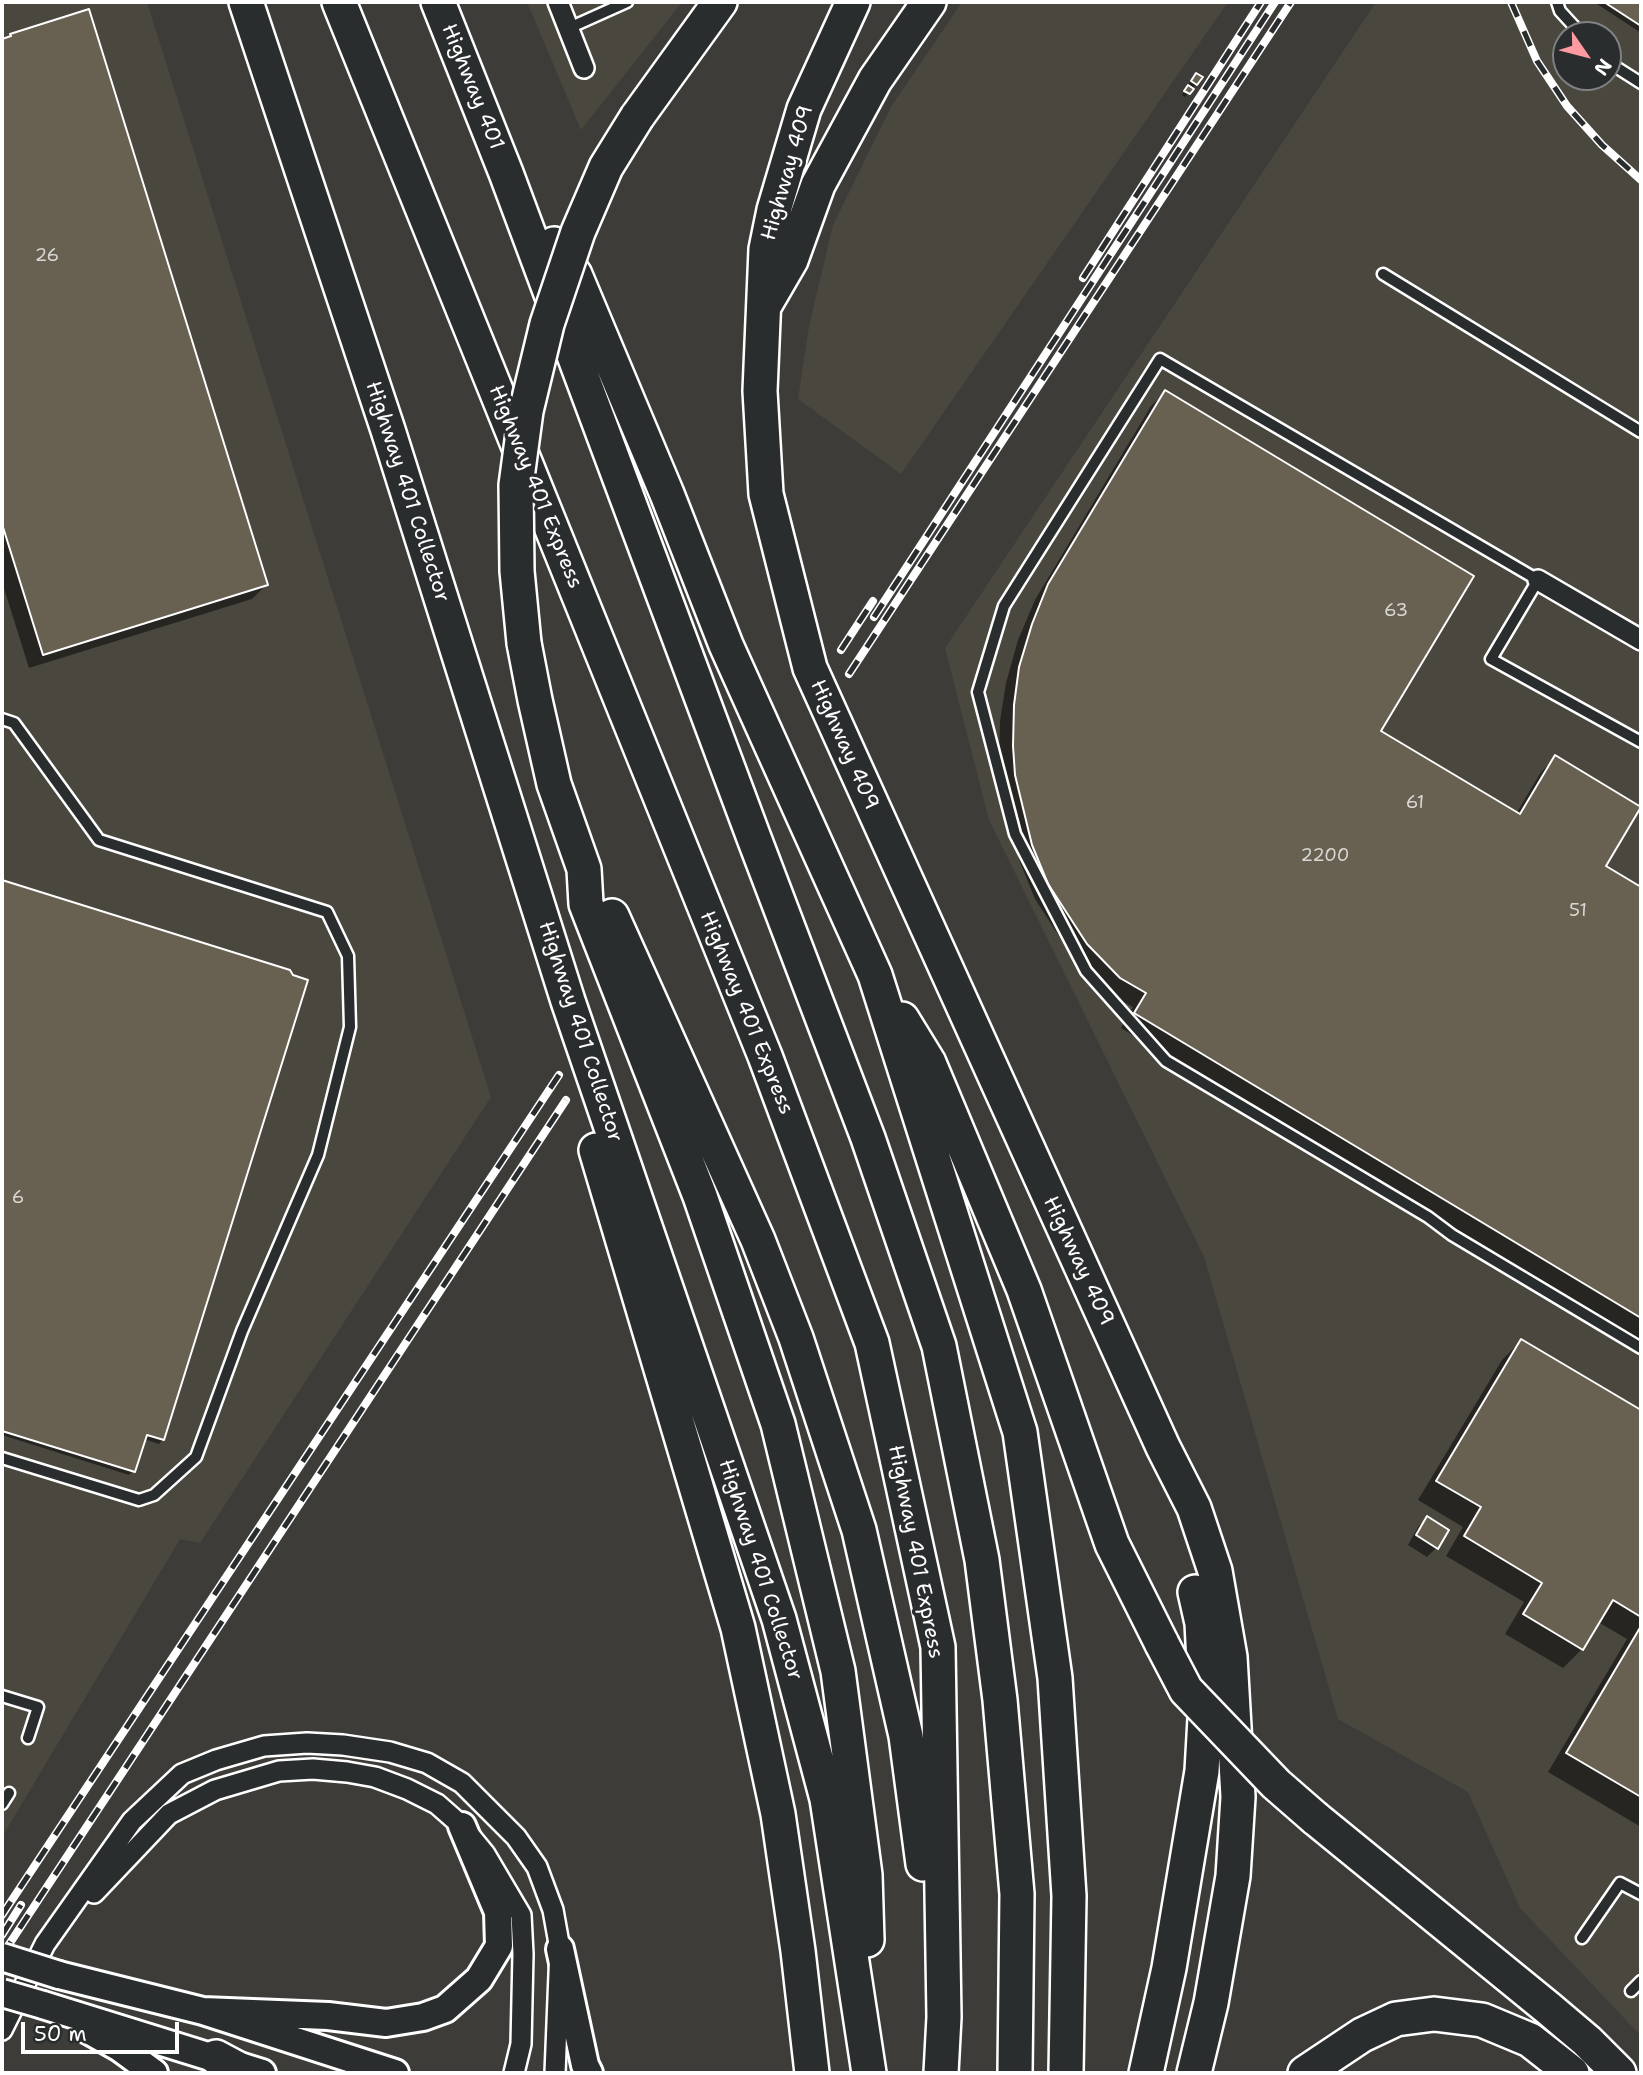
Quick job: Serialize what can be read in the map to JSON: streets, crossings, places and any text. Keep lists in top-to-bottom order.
{
  "streets": {
    "highway": [
      "Highway 401",
      "Highway 409",
      "Highway 401 Express",
      "Highway 401 Collector"
    ]
  },
  "house_numbers": [
    "26",
    "63",
    "61",
    "2200",
    "51",
    "6"
  ],
  "scale_bar": "50 m",
  "north": "bottom right"
}
